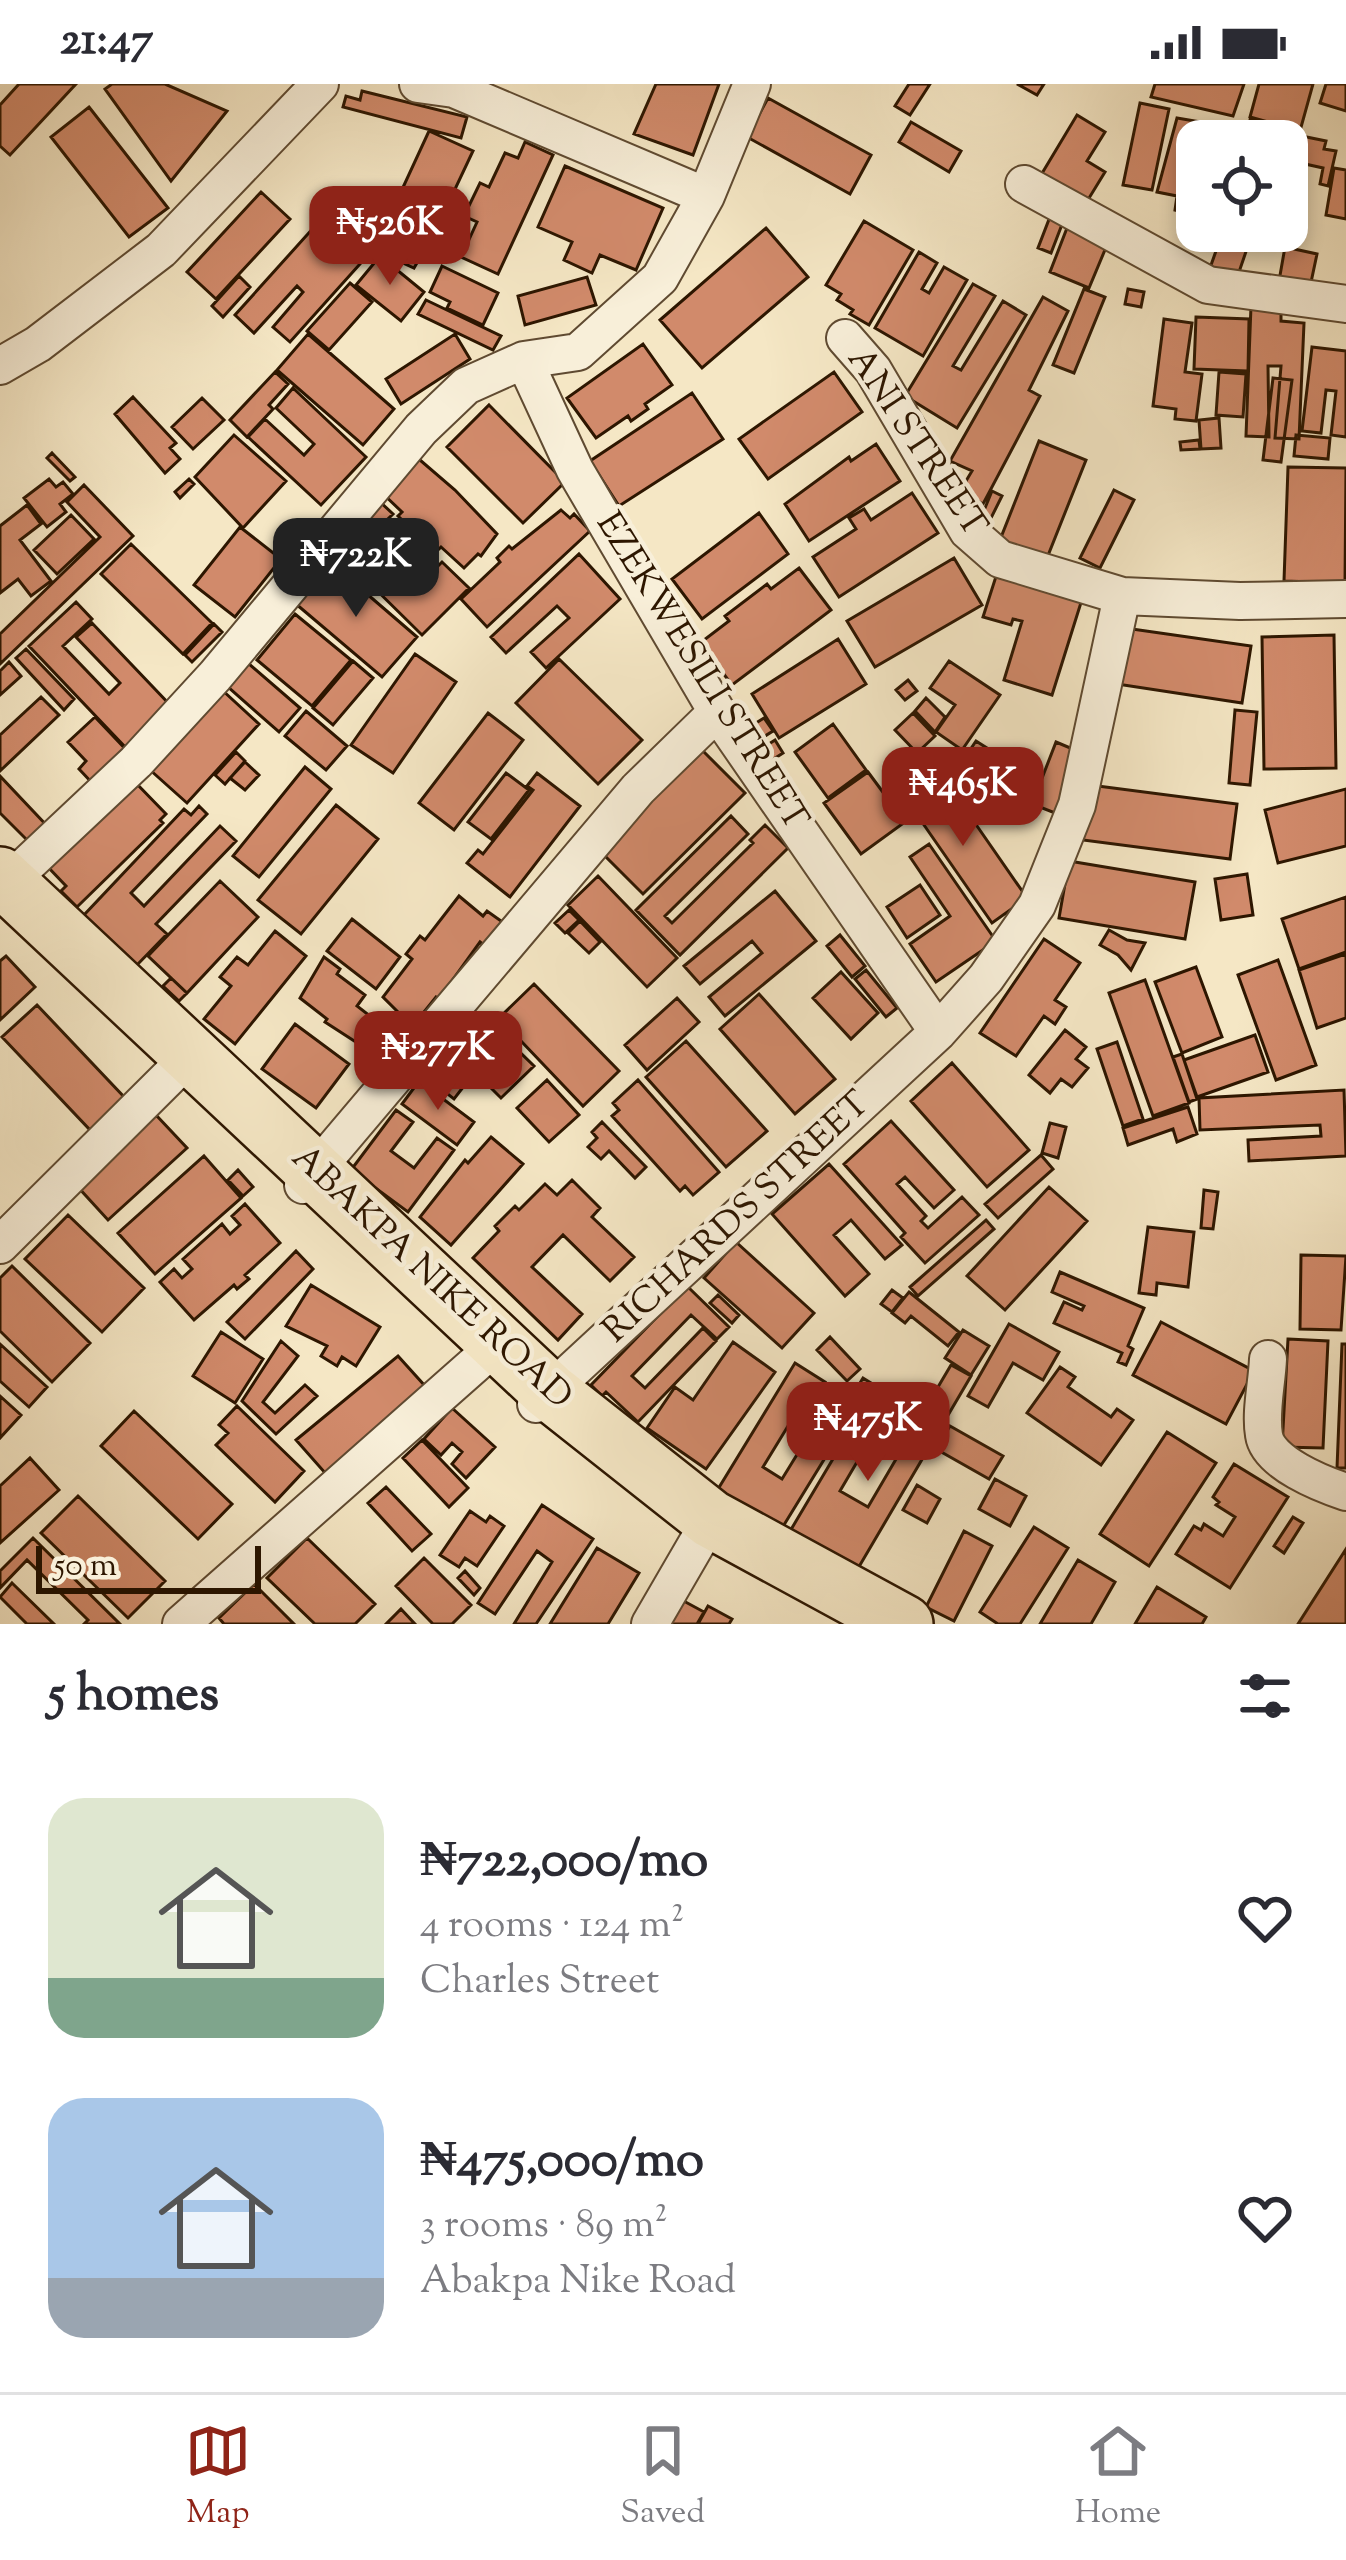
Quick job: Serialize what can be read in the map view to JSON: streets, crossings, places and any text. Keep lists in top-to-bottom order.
{
  "streets": {
    "main road": ["ABAKPA NIKE ROAD"],
    "street": ["ANI STREET", "EZEKWESILI STREET", "RICHARDS STREET"]
  },
  "crossings": [
    ["ANI STREET", "RICHARDS STREET"],
    ["EZEKWESILI STREET", "RICHARDS STREET"],
    ["RICHARDS STREET", "ABAKPA NIKE ROAD"]
  ],
  "scale_bar": "50 m",
  "page": {
    "status": "21:47",
    "price": [
      "₦526K",
      "₦722K",
      "₦465K",
      "₦277K",
      "₦475K"
    ],
    "scale": "50 m",
    "heading": "5 homes",
    "list": [
      {
        "name": "₦722,000/mo",
        "note": "4 rooms · 124 m² · Charles Street"
      },
      {
        "name": "₦475,000/mo",
        "note": "3 rooms · 89 m² · Abakpa Nike Road"
      }
    ],
    "tabs": ["Map", "Saved", "Home"]
  }
}
